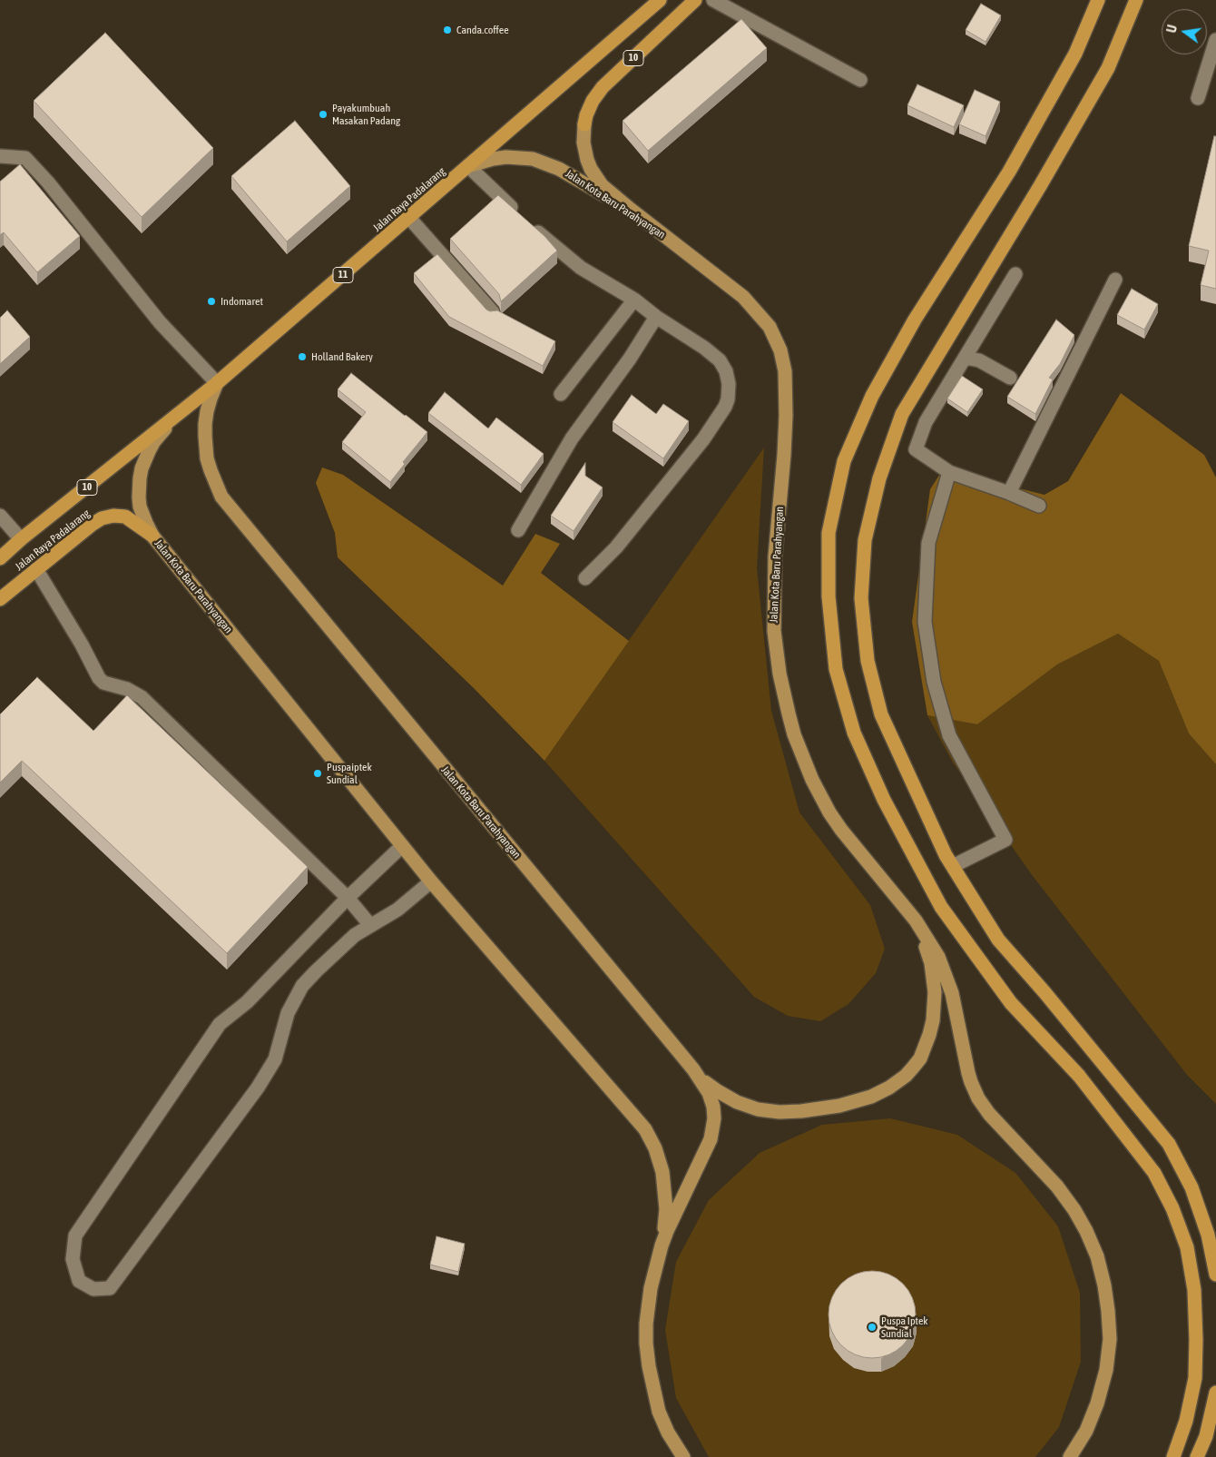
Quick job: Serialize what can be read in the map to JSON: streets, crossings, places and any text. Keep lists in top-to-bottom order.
{
  "streets": {
    "highway": ["10", "Jalan Raya Padalarang", "11"],
    "main road": ["Jalan Kota Baru Parahyangan"]
  },
  "crossings": [
    ["10", "Jalan Kota Baru Parahyangan"],
    ["Jalan Raya Padalarang", "Jalan Kota Baru Parahyangan"]
  ],
  "places": [
    "Canda.coffee",
    "Payakumbuah Masakan Padang",
    "Indomaret",
    "Holland Bakery",
    "Puspaiptek Sundial",
    "Puspa Iptek Sundial"
  ],
  "north": "left"
}
